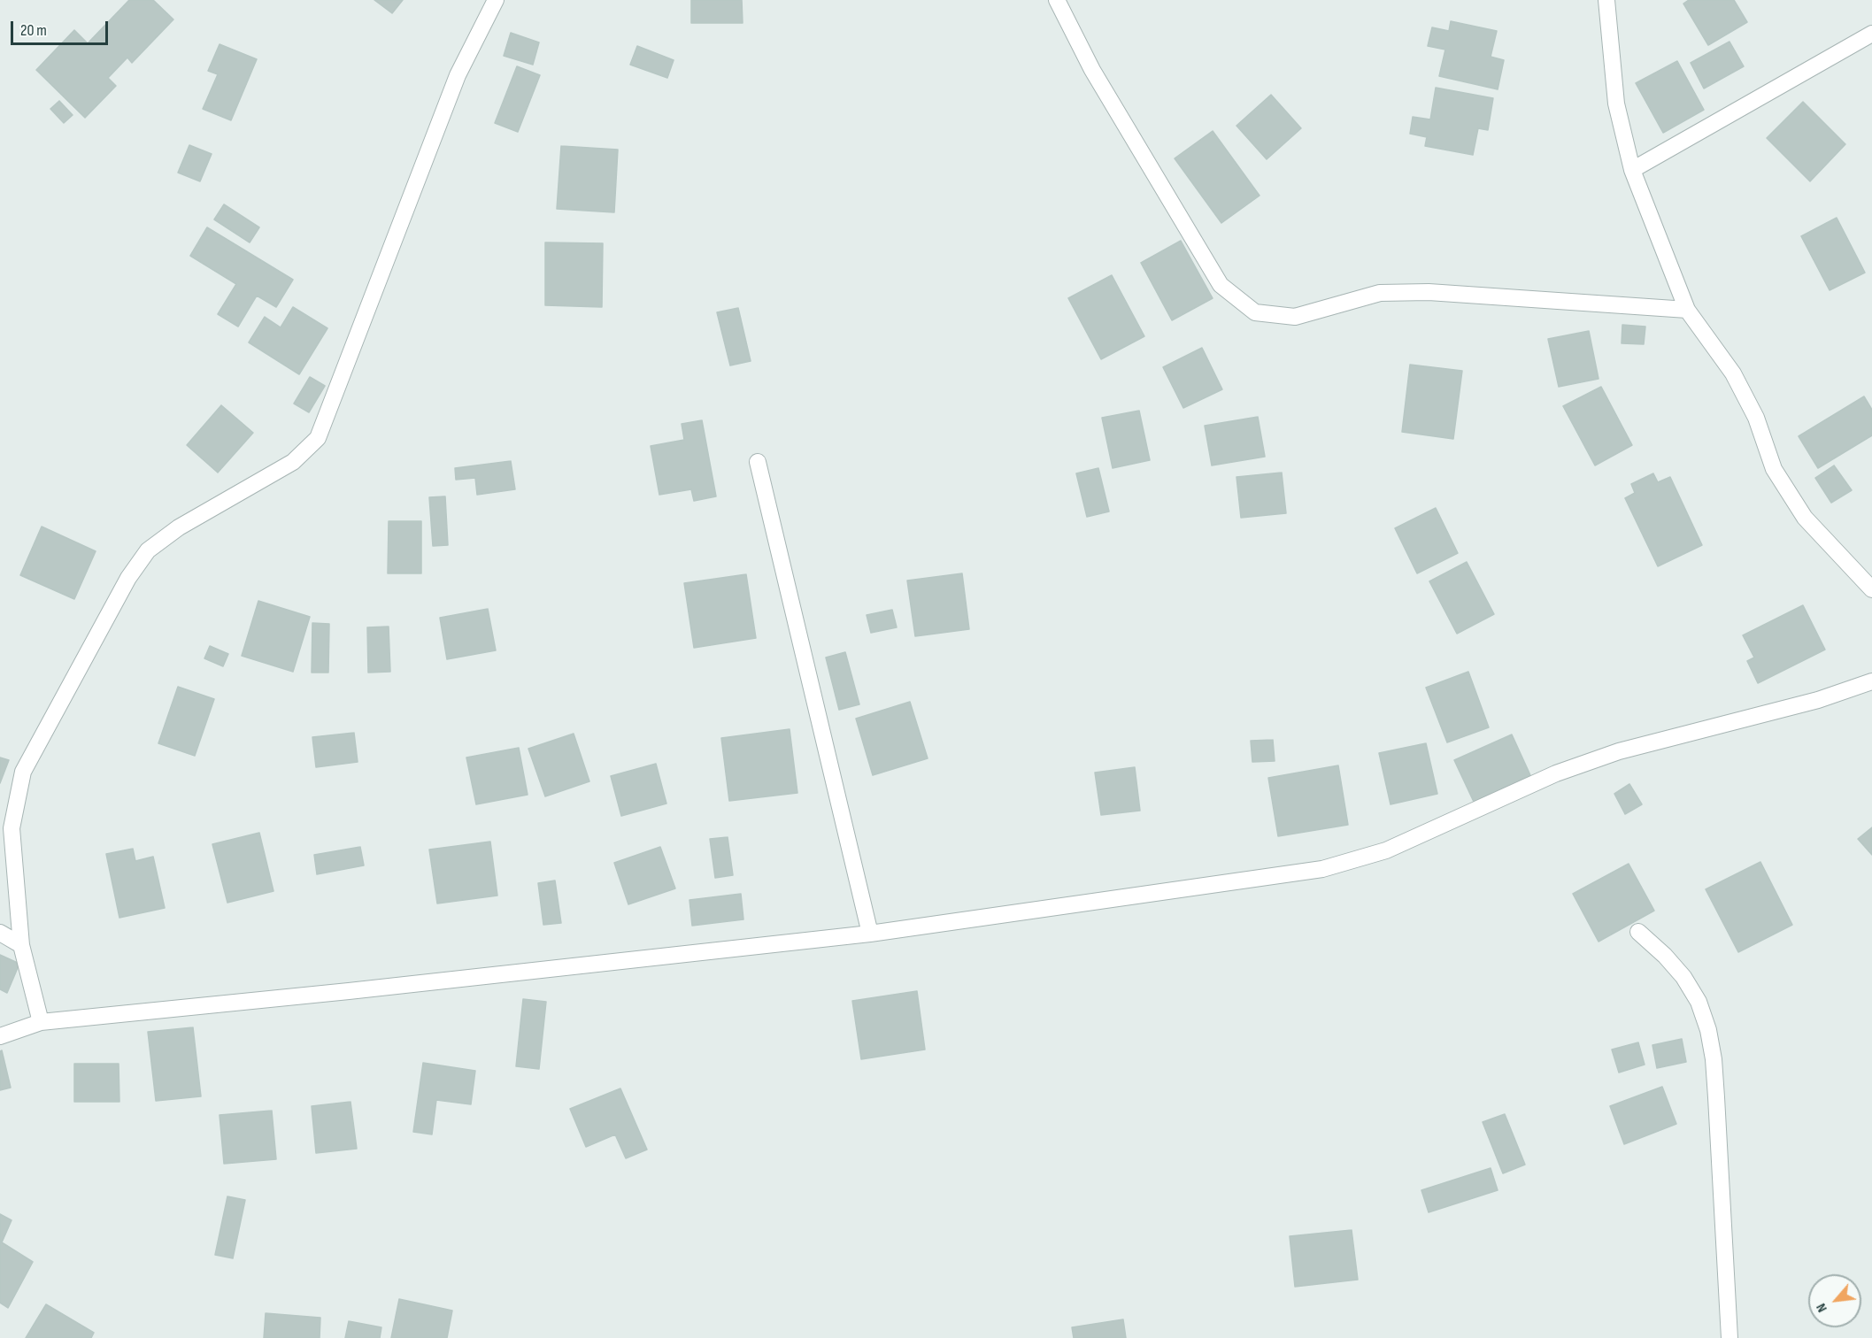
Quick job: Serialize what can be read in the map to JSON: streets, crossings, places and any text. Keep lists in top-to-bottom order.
{
  "scale_bar": "20 m",
  "north": "bottom left"
}
